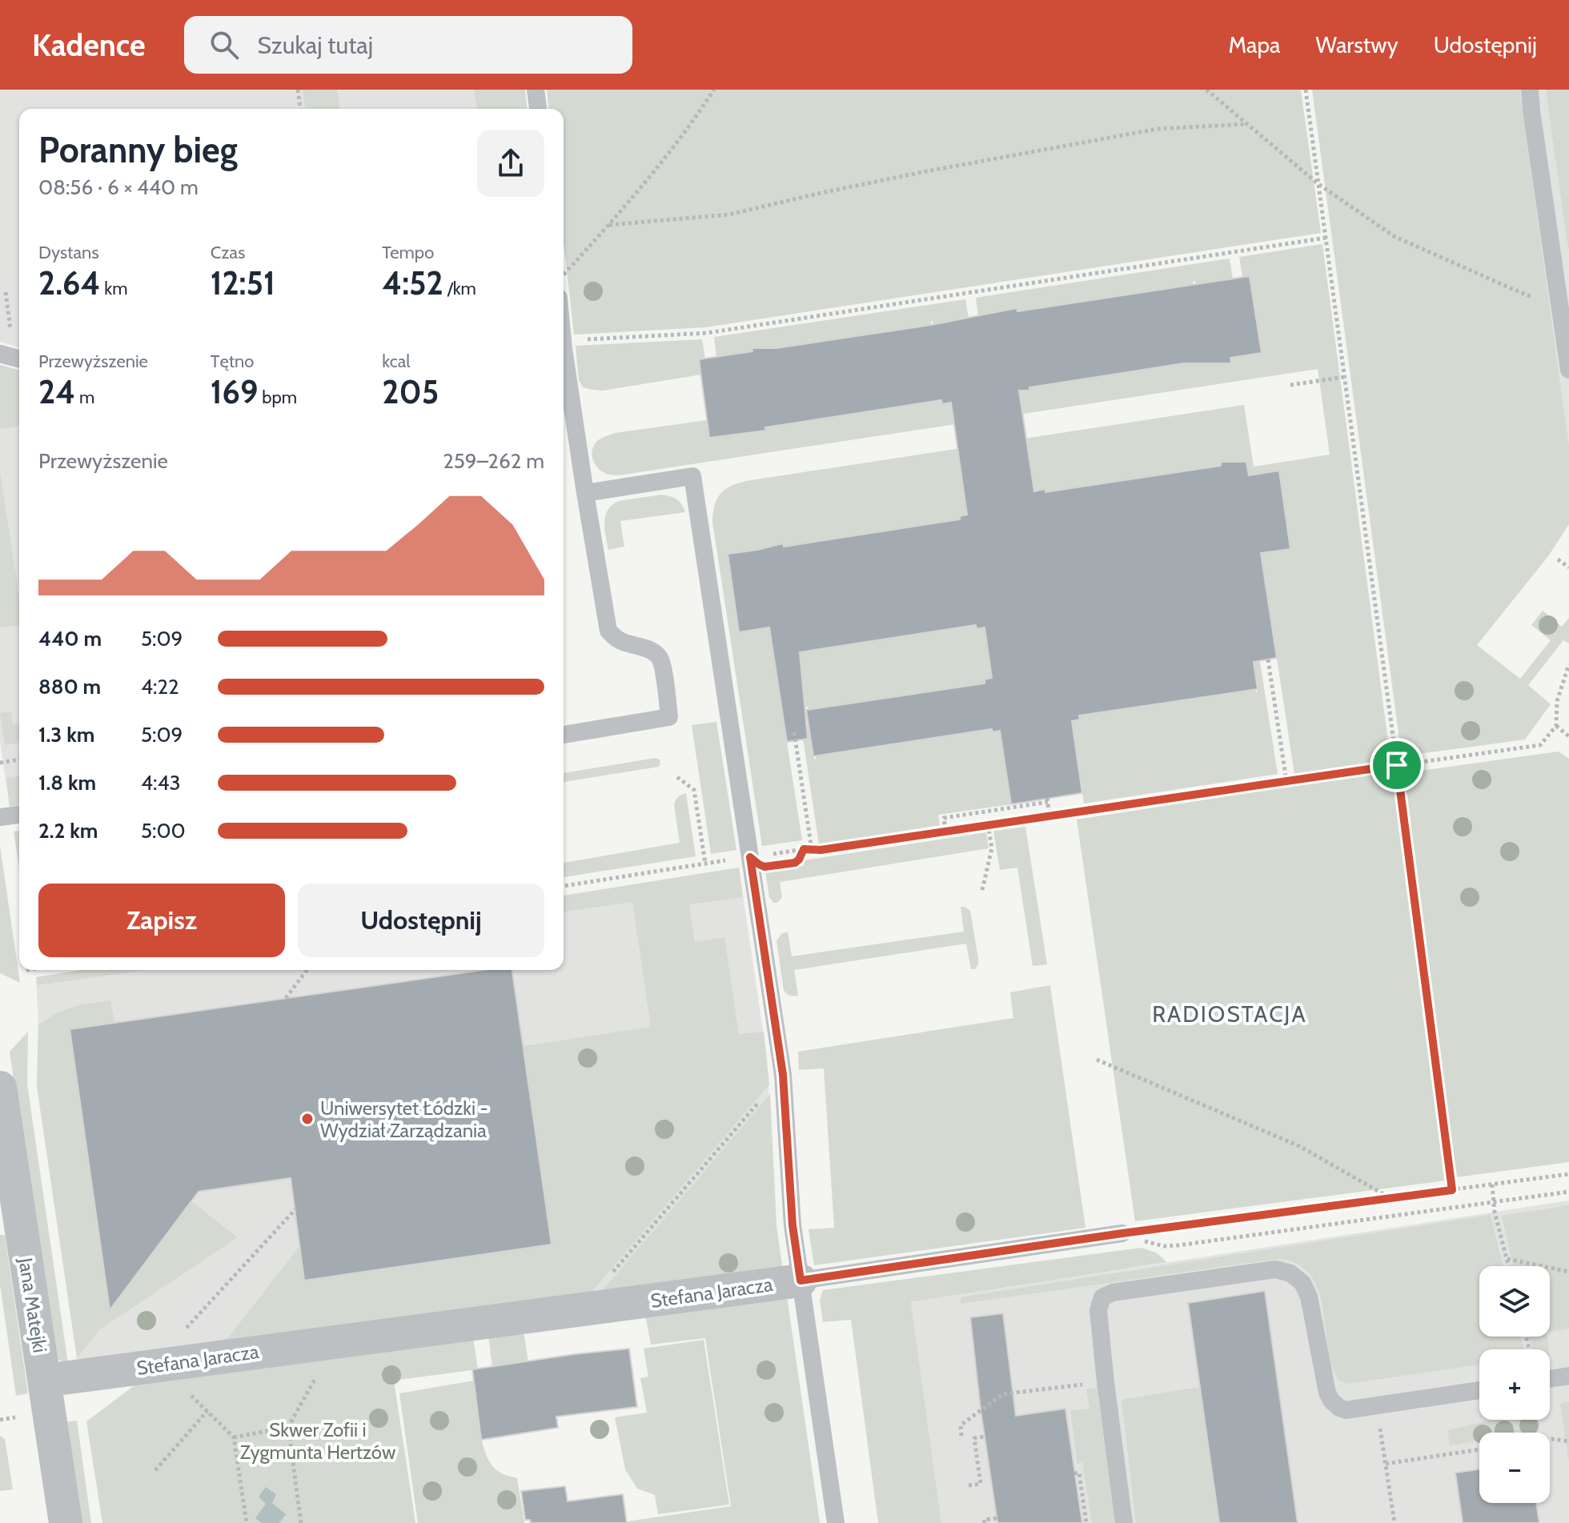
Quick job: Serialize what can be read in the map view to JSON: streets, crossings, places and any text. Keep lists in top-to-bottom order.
{
  "streets": {
    "street": ["Stefana Jaracza", "Jana Matejki"]
  },
  "crossings": [
    ["Stefana Jaracza", "Jana Matejki"]
  ],
  "districts": ["RADIOSTACJA"],
  "parks": ["Skwer Zofii i Zygmunta Hertzów"],
  "places": ["Uniwersytet Łódzki - Wydział Zarządzania"],
  "page": {
    "header": "Kadence",
    "search": "Szukaj tutaj",
    "nav": ["Mapa", "Warstwy", "Udostępnij"],
    "heading": ["Poranny bieg", "08:56 · 6 × 440 m"],
    "stats": [
      ["Dystans", "2.64 km"],
      ["Czas", "12:51"],
      ["Tempo", "4:52 /km"],
      ["Przewyższenie", "24 m"],
      ["Tętno", "169 bpm"],
      ["kcal", "205"]
    ],
    "chart": ["Przewyższenie", "259–262 m"],
    "list": [
      {
        "name": "440 m",
        "note": "5:09"
      },
      {
        "name": "880 m",
        "note": "4:22"
      },
      {
        "name": "1.3 km",
        "note": "5:09"
      },
      {
        "name": "1.8 km",
        "note": "4:43"
      },
      {
        "name": "2.2 km",
        "note": "5:00"
      }
    ],
    "buttons": ["Zapisz", "Udostępnij"],
    "map_buttons": ["+", "−"]
  }
}
